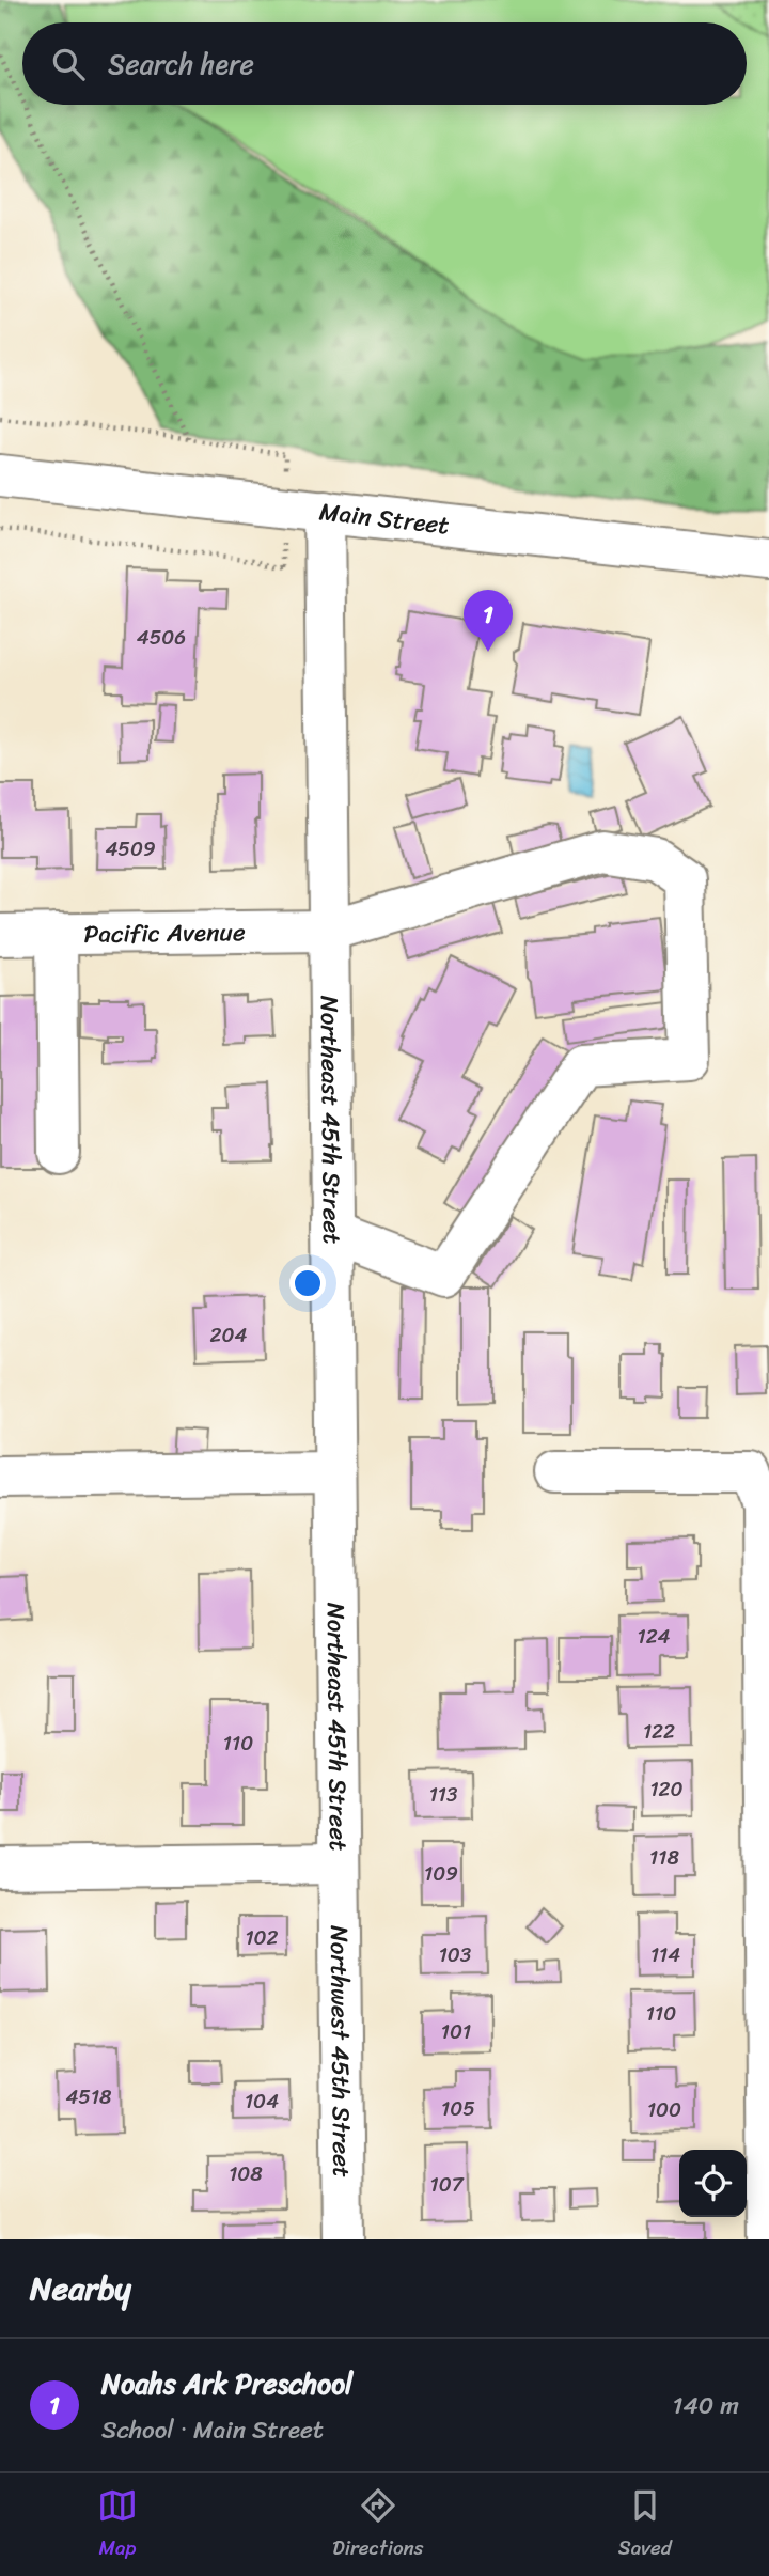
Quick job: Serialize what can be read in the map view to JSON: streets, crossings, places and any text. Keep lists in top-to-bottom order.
{
  "streets": {
    "street": [
      "Main Street",
      "Pacific Avenue",
      "Northeast 45th Street",
      "Northwest 45th Street"
    ]
  },
  "crossings": [
    ["Main Street", "Northeast 45th Street"],
    ["Pacific Avenue", "Northeast 45th Street"],
    ["Northeast 45th Street", "Northwest 45th Street"]
  ],
  "house_numbers": [
    "4506",
    "4509",
    "204",
    "124",
    "122",
    "110",
    "120",
    "113",
    "118",
    "109",
    "102",
    "103",
    "114",
    "110",
    "101",
    "4518",
    "104",
    "105",
    "100",
    "108",
    "107"
  ],
  "page": {
    "search": "Search here",
    "pins": "1",
    "heading": "Nearby",
    "list": [
      {
        "mark": "1",
        "name": "Noahs Ark Preschool",
        "note": "School · Main Street",
        "value": "140 m"
      }
    ],
    "nav": ["Map", "Directions", "Saved"]
  }
}
